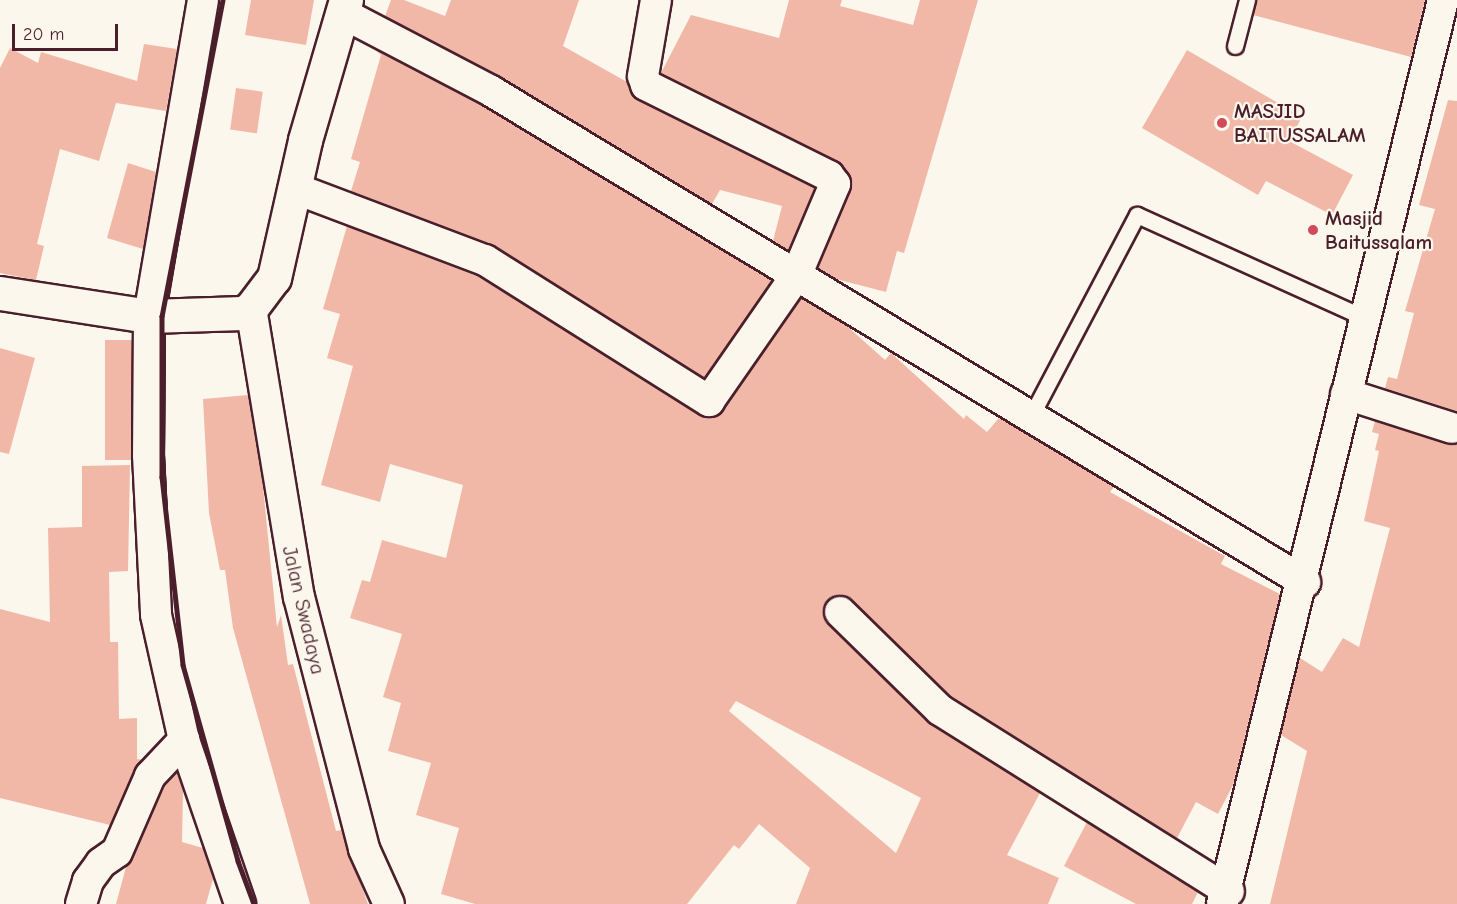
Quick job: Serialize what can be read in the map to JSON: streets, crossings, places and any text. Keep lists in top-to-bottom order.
{
  "streets": {
    "street": ["Jalan Swadaya"]
  },
  "places": ["MASJID BAITUSSALAM", "Masjid Baitussalam"],
  "scale_bar": "20 m"
}
